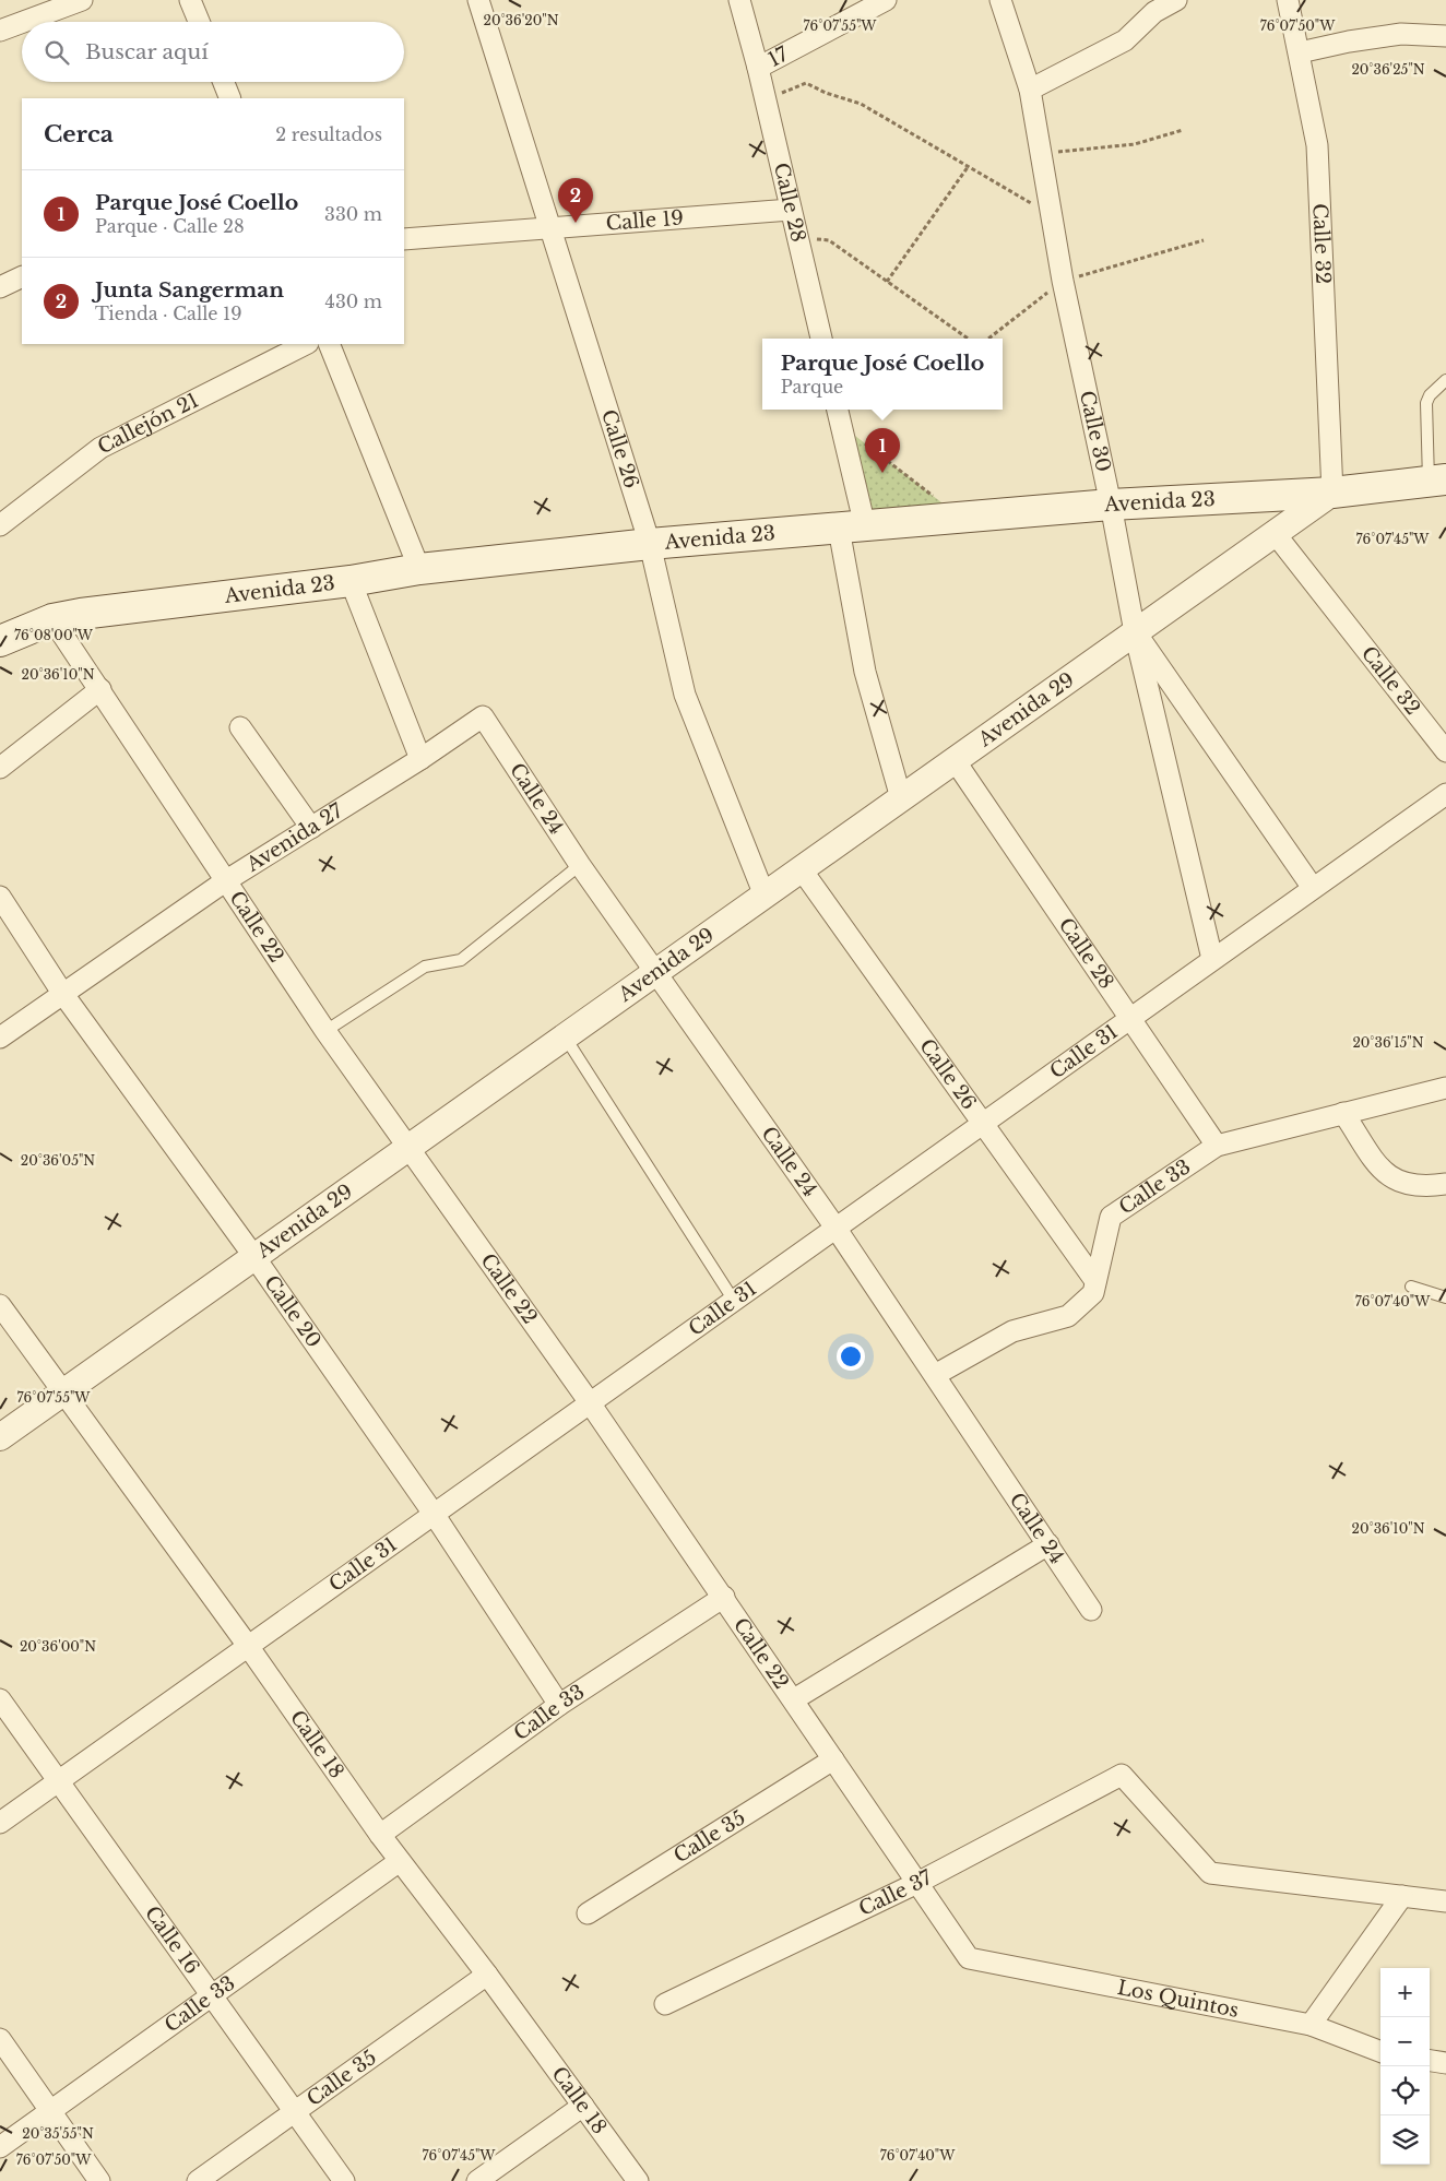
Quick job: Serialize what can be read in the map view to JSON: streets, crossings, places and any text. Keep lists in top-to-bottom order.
{
  "streets": {
    "main road": ["Avenida 23"],
    "street": [
      "17",
      "Calle 28",
      "Calle 19",
      "Calle 32",
      "Callejón 21",
      "Calle 30",
      "Calle 26",
      "Avenida 29",
      "Calle 24",
      "Avenida 27",
      "Calle 22",
      "Calle 31",
      "Calle 33",
      "Calle 20",
      "Calle 18",
      "Calle 35",
      "Calle 37",
      "Calle 16",
      "Los Quintos"
    ]
  },
  "crossings": [
    ["17", "Calle 28"],
    ["Calle 28", "Calle 19"],
    ["Calle 28", "Avenida 29"],
    ["Calle 28", "Calle 31"],
    ["Calle 28", "Calle 33"],
    ["Calle 19", "Calle 26"],
    ["Calle 32", "Avenida 23"],
    ["Calle 32", "Avenida 29"],
    ["Calle 30", "Avenida 23"],
    ["Calle 30", "Avenida 29"],
    ["Calle 30", "Calle 31"],
    ["Calle 26", "Avenida 23"],
    ["Calle 26", "Avenida 29"],
    ["Calle 26", "Calle 31"],
    ["Calle 26", "Calle 33"],
    ["Avenida 23", "Avenida 29"],
    ["Avenida 23", "Calle 22"],
    ["Avenida 29", "Calle 24"],
    ["Avenida 29", "Calle 22"],
    ["Avenida 29", "Calle 20"],
    ["Avenida 29", "Calle 18"],
    ["Calle 24", "Avenida 27"],
    ["Calle 24", "Calle 31"],
    ["Calle 24", "Calle 33"],
    ["Avenida 27", "Calle 22"],
    ["Avenida 27", "Calle 20"],
    ["Calle 22", "Calle 31"],
    ["Calle 22", "Calle 33"],
    ["Calle 22", "Calle 35"],
    ["Calle 22", "Calle 37"],
    ["Calle 22", "Los Quintos"],
    ["Calle 31", "Calle 20"],
    ["Calle 31", "Calle 18"],
    ["Calle 31", "Calle 16"],
    ["Calle 33", "Calle 20"],
    ["Calle 33", "Calle 18"],
    ["Calle 33", "Calle 16"],
    ["Calle 18", "Calle 35"],
    ["Calle 35", "Calle 16"]
  ],
  "page": {
    "search": "Buscar aquí",
    "heading": ["Cerca", "2 resultados"],
    "list": [
      {
        "mark": "1",
        "name": "Parque José Coello",
        "note": "Parque · Calle 28",
        "value": "330 m"
      },
      {
        "mark": "2",
        "name": "Junta Sangerman",
        "note": "Tienda · Calle 19",
        "value": "430 m"
      }
    ],
    "pins": ["2", "1"],
    "popup": ["Parque José Coello", "Parque"],
    "map_buttons": ["+", "−"]
  },
  "coordinates": [
    "20°36'20\"N",
    "76°07'55\"W",
    "76°07'50\"W",
    "20°36'25\"N",
    "76°07'45\"W",
    "76°08'00\"W",
    "20°36'10\"N",
    "20°36'15\"N",
    "20°36'05\"N",
    "76°07'40\"W",
    "20°36'00\"N",
    "20°35'55\"N"
  ]
}
